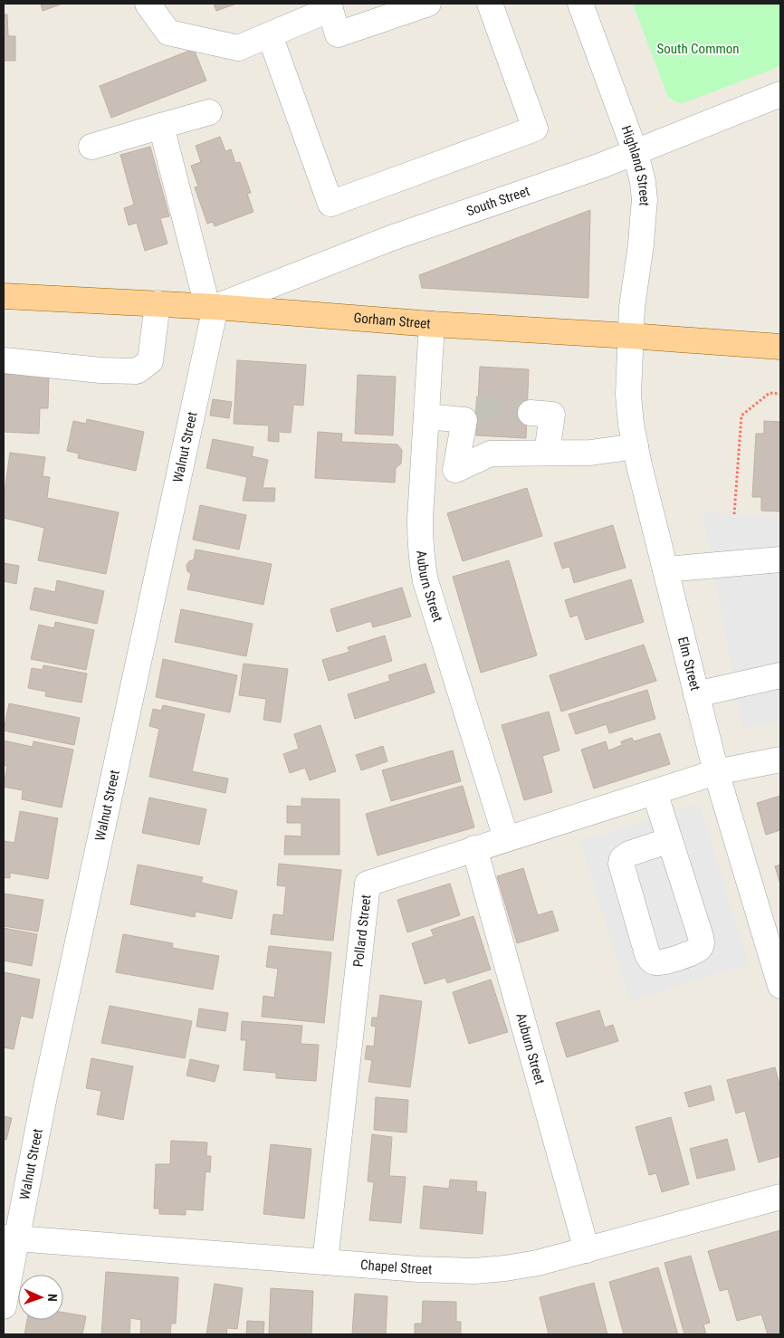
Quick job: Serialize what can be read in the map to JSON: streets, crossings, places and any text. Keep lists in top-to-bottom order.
{
  "streets": {
    "main road": ["Gorham Street"],
    "street": [
      "Highland Street",
      "South Street",
      "Walnut Street",
      "Auburn Street",
      "Elm Street",
      "Pollard Street",
      "Chapel Street"
    ]
  },
  "crossings": [
    ["Highland Street", "South Street"],
    ["Highland Street", "Gorham Street"],
    ["Highland Street", "Elm Street"],
    ["South Street", "Gorham Street"],
    ["South Street", "Walnut Street"],
    ["Gorham Street", "Walnut Street"],
    ["Gorham Street", "Auburn Street"],
    ["Gorham Street", "Elm Street"],
    ["Walnut Street", "Chapel Street"],
    ["Auburn Street", "Pollard Street"],
    ["Auburn Street", "Chapel Street"],
    ["Elm Street", "Pollard Street"],
    ["Pollard Street", "Chapel Street"]
  ],
  "parks": ["South Common"],
  "north": "right"
}
